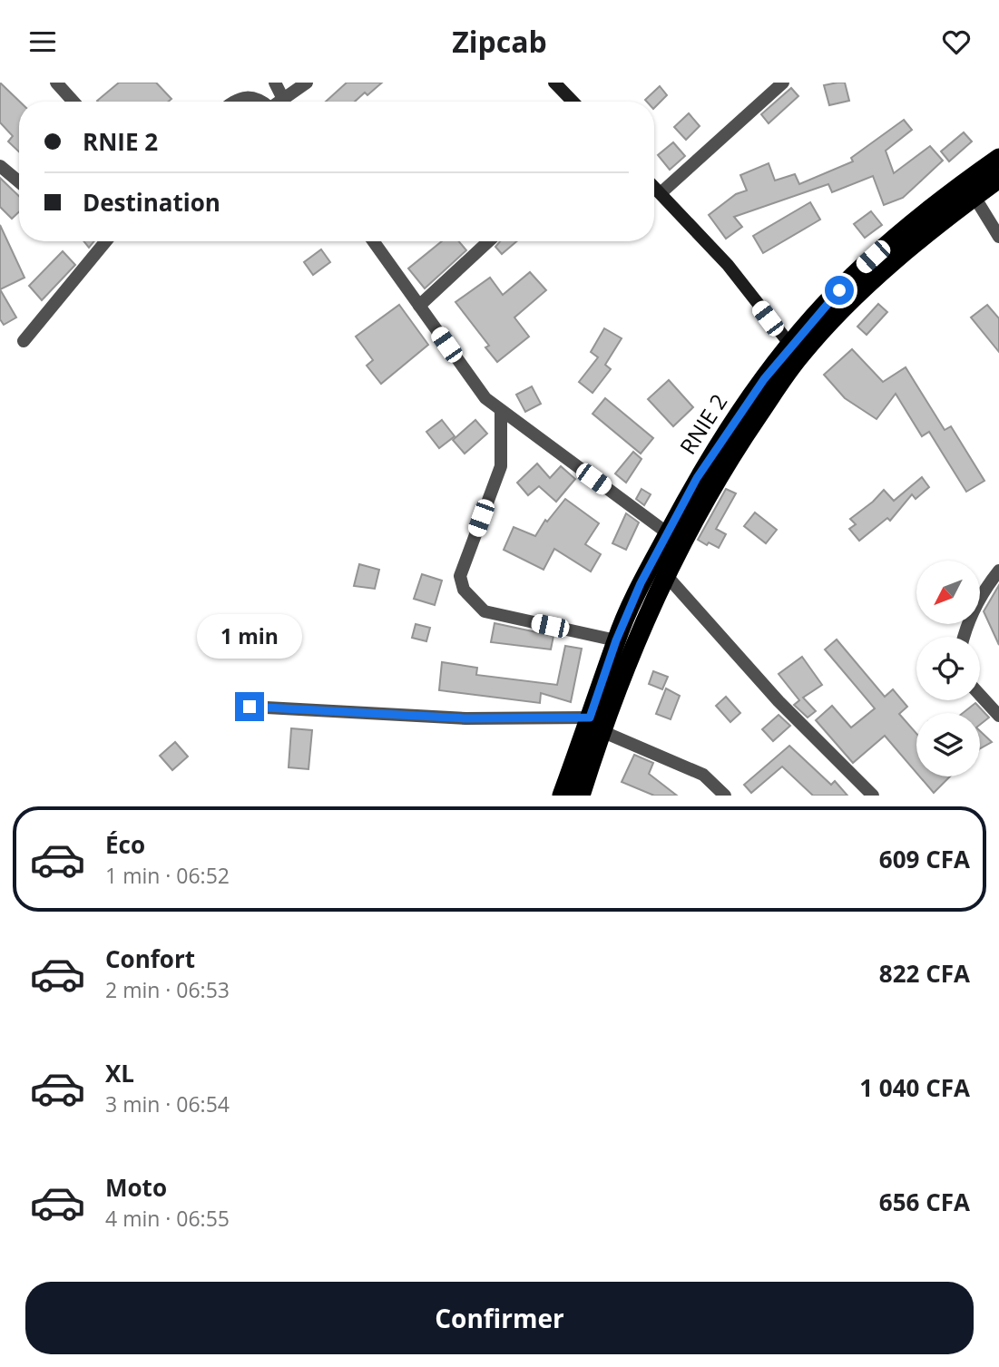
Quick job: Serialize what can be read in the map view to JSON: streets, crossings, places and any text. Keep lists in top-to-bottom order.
{
  "streets": {
    "highway": ["RNIE 2"]
  },
  "north": "bottom left",
  "page": {
    "header": "Zipcab",
    "banner": ["RNIE 2", "Destination"],
    "bubble": "1 min",
    "list": [
      {
        "name": "Éco",
        "note": "1 min · 06:52",
        "value": "609 CFA"
      },
      {
        "name": "Confort",
        "note": "2 min · 06:53",
        "value": "822 CFA"
      },
      {
        "name": "XL",
        "note": "3 min · 06:54",
        "value": "1 040 CFA"
      },
      {
        "name": "Moto",
        "note": "4 min · 06:55",
        "value": "656 CFA"
      }
    ],
    "buttons": "Confirmer"
  }
}
